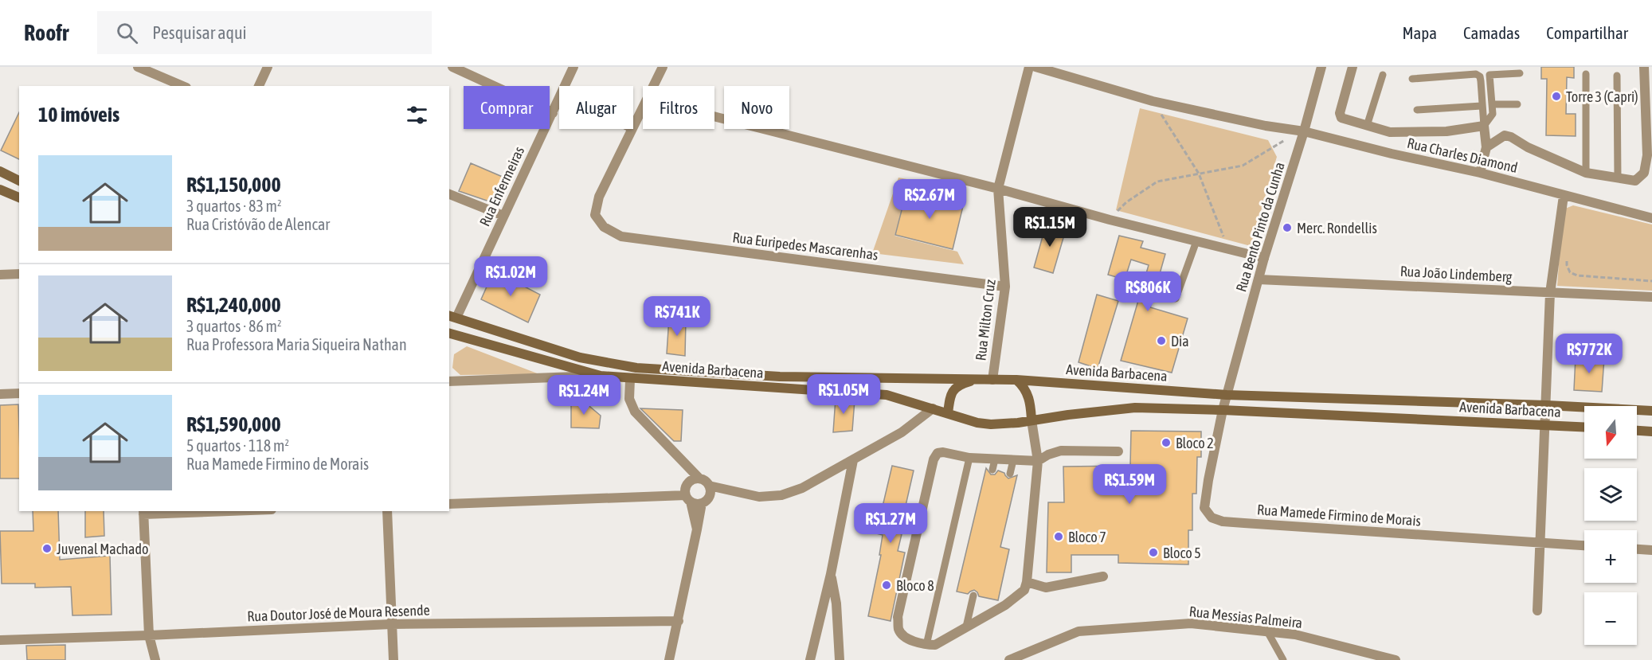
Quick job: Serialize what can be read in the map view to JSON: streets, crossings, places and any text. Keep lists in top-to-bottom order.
{
  "streets": {
    "main road": ["Avenida Barbacena"],
    "street": [
      "Rua Charles Diamond",
      "Rua Enfermeiras",
      "Rua Bento Pinto da Cunha",
      "Rua Euripedes Mascarenhas",
      "Rua João Lindemberg",
      "Rua Milton Cruz",
      "Rua Mamede Firmino de Morais",
      "Rua Doutor José de Moura Resende",
      "Rua Messias Palmeira"
    ]
  },
  "crossings": [
    ["Rua Charles Diamond", "Rua Bento Pinto da Cunha"],
    ["Rua Enfermeiras", "Avenida Barbacena"],
    ["Rua Bento Pinto da Cunha", "Rua João Lindemberg"],
    ["Rua Bento Pinto da Cunha", "Avenida Barbacena"],
    ["Rua Bento Pinto da Cunha", "Rua Mamede Firmino de Morais"],
    ["Rua Euripedes Mascarenhas", "Rua Milton Cruz"],
    ["Rua Milton Cruz", "Avenida Barbacena"],
    ["Avenida Barbacena", "Rua Mamede Firmino de Morais"]
  ],
  "places": [
    "Torre 3 (Capri)",
    "Merc. Rondellis",
    "Dia",
    "Bloco 2",
    "Bloco 7",
    "Juvenal Machado",
    "Bloco 5",
    "Bloco 8"
  ],
  "north": "bottom",
  "page": {
    "header": "Roofr",
    "search": "Pesquisar aqui",
    "nav": ["Mapa", "Camadas", "Compartilhar"],
    "chip": [
      "Comprar",
      "Alugar",
      "Filtros",
      "Novo"
    ],
    "heading": "10 imóveis",
    "list": [
      {
        "name": "R$1,150,000",
        "note": "3 quartos · 83 m² · Rua Cristóvão de Alencar"
      },
      {
        "name": "R$1,240,000",
        "note": "3 quartos · 86 m² · Rua Professora Maria Siqueira Nathan"
      },
      {
        "name": "R$1,590,000",
        "note": "5 quartos · 118 m² · Rua Mamede Firmino de Morais"
      }
    ],
    "price": [
      "R$2.67M",
      "R$1.15M",
      "R$1.02M",
      "R$806K",
      "R$741K",
      "R$772K",
      "R$1.05M",
      "R$1.24M",
      "R$1.59M",
      "R$1.27M"
    ],
    "map_buttons": ["+", "−"]
  }
}
